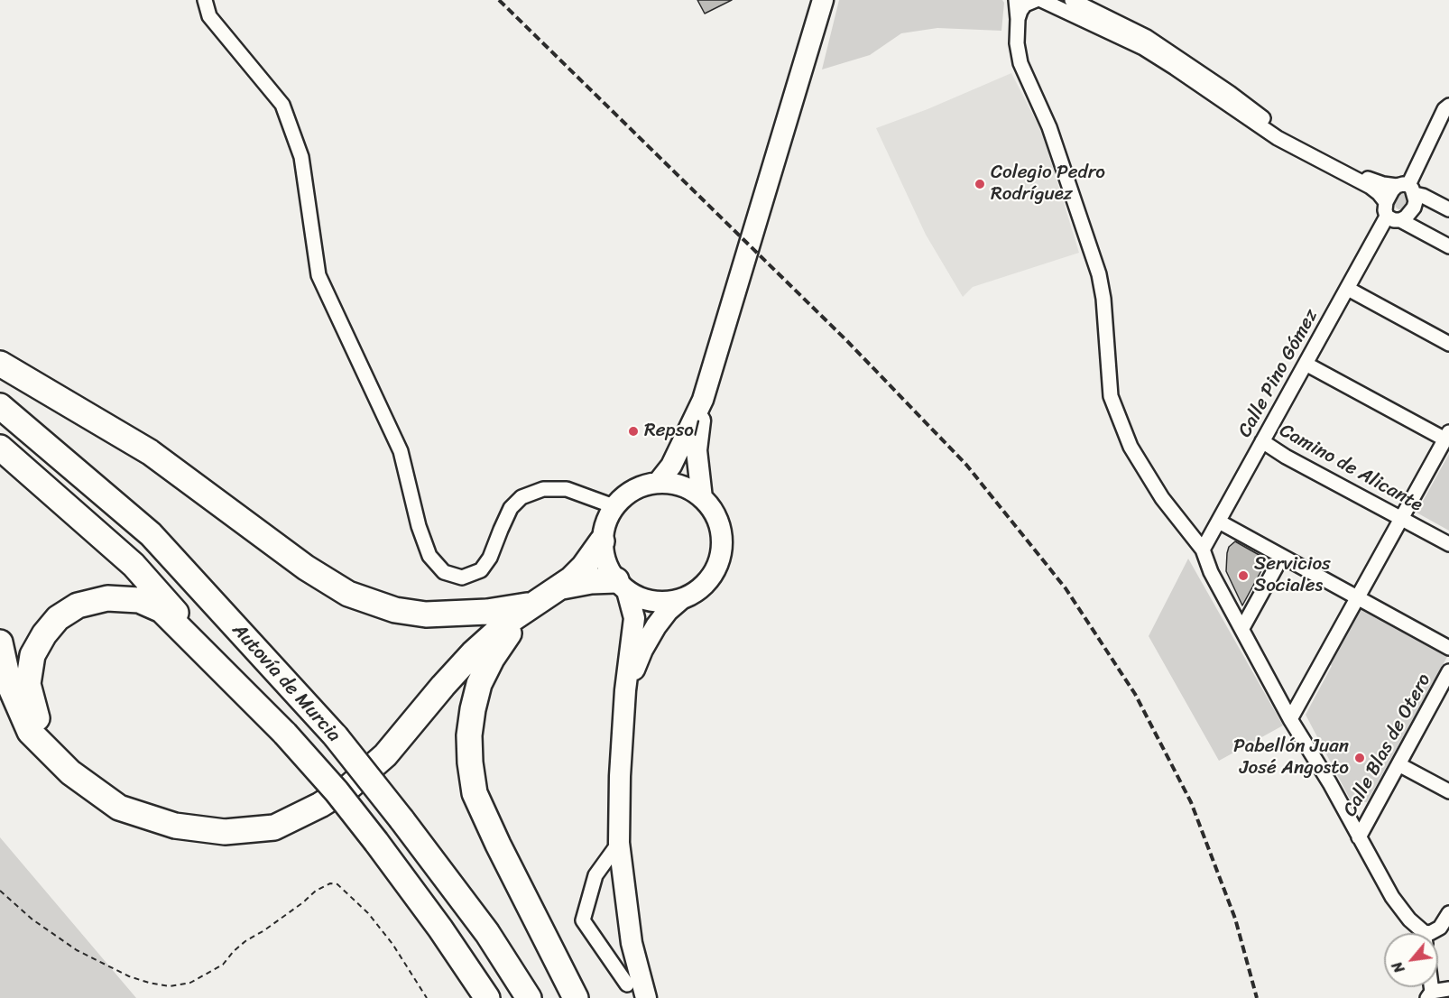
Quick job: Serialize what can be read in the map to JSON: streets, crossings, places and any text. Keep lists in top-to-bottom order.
{
  "streets": {
    "highway": ["Autovía de Murcia"],
    "street": ["Calle Pino Gómez", "Camino de Alicante", "Calle Blas de Otero"]
  },
  "crossings": [
    ["Calle Pino Gómez", "Camino de Alicante"]
  ],
  "places": [
    "Colegio Pedro Rodríguez",
    "Repsol",
    "Servicios Sociales",
    "Pabellón Juan José Angosto"
  ],
  "north": "bottom left"
}
